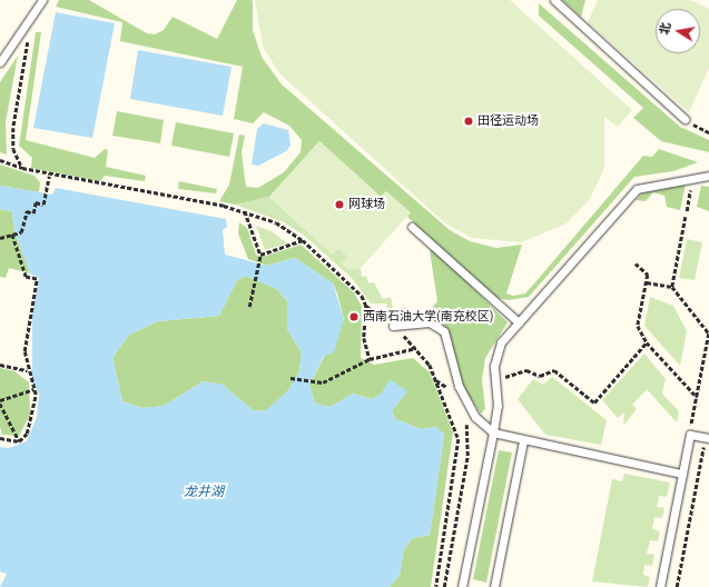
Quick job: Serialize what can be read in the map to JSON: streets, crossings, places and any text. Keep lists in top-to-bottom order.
{
  "water": ["龙井湖"],
  "places": ["田径运动场", "网球场", "西南石油大学(南充校区)"],
  "north": "left"
}
